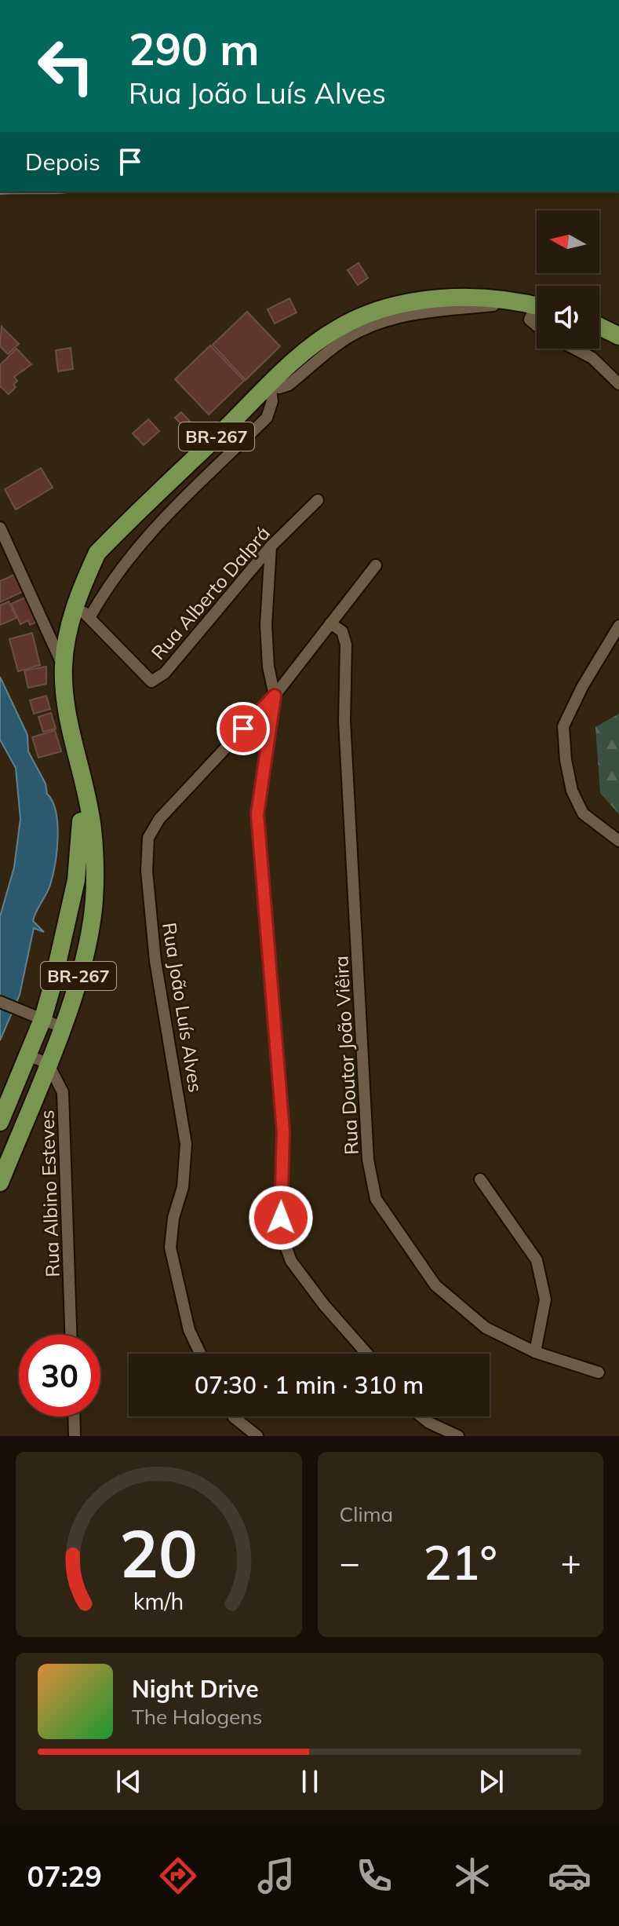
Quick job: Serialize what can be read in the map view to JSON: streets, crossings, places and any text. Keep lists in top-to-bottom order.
{
  "streets": {
    "highway": ["BR-267"],
    "street": [
      "Rua Alberto Dalprá",
      "Rua João Luís Alves",
      "Rua Doutor João Viêira",
      "Rua Albino Esteves"
    ]
  },
  "crossings": [
    ["BR-267", "Rua Alberto Dalprá"],
    ["BR-267", "Rua Albino Esteves"],
    ["Rua João Luís Alves", "Rua Doutor João Viêira"]
  ],
  "north": "left",
  "page": {
    "turn": ["290 m", "Rua João Luís Alves"],
    "then": "Depois",
    "limit": "30",
    "trip": "07:30 · 1 min · 310 m",
    "tile": "Clima",
    "heat": ["−", "21°", "+"],
    "song": ["Night Drive", "The Halogens"],
    "tabs": "07:29",
    "gauge": ["20", "km/h"]
  }
}
